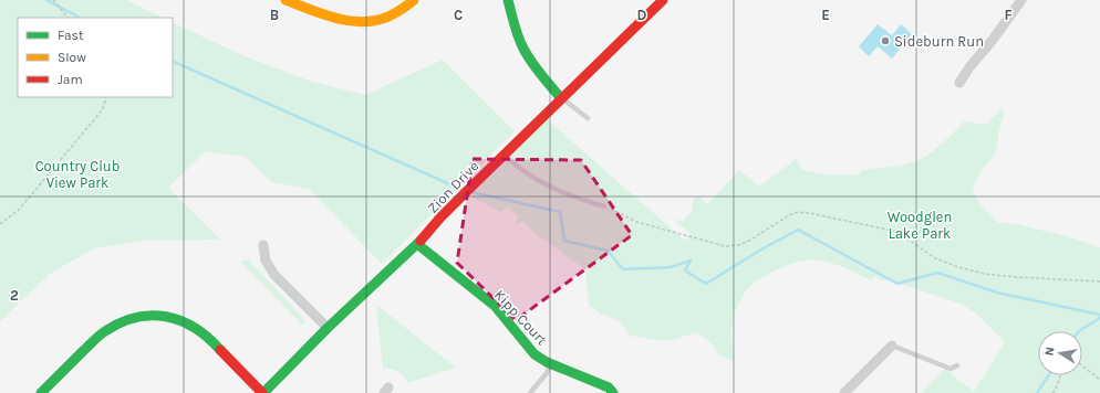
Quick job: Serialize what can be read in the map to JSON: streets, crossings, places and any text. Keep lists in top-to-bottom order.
{
  "streets": {
    "street": ["Zion Drive", "Kipp Court"]
  },
  "crossings": [
    ["Zion Drive", "Kipp Court"]
  ],
  "parks": ["Country Club View Park", "Woodglen Lake Park"],
  "places": ["Sideburn Run"],
  "legend": ["Fast", "Slow", "Jam"],
  "north": "left",
  "grid": {
    "columns": [
      "B",
      "C",
      "D",
      "E",
      "F"
    ],
    "rows": ["2"]
  }
}
